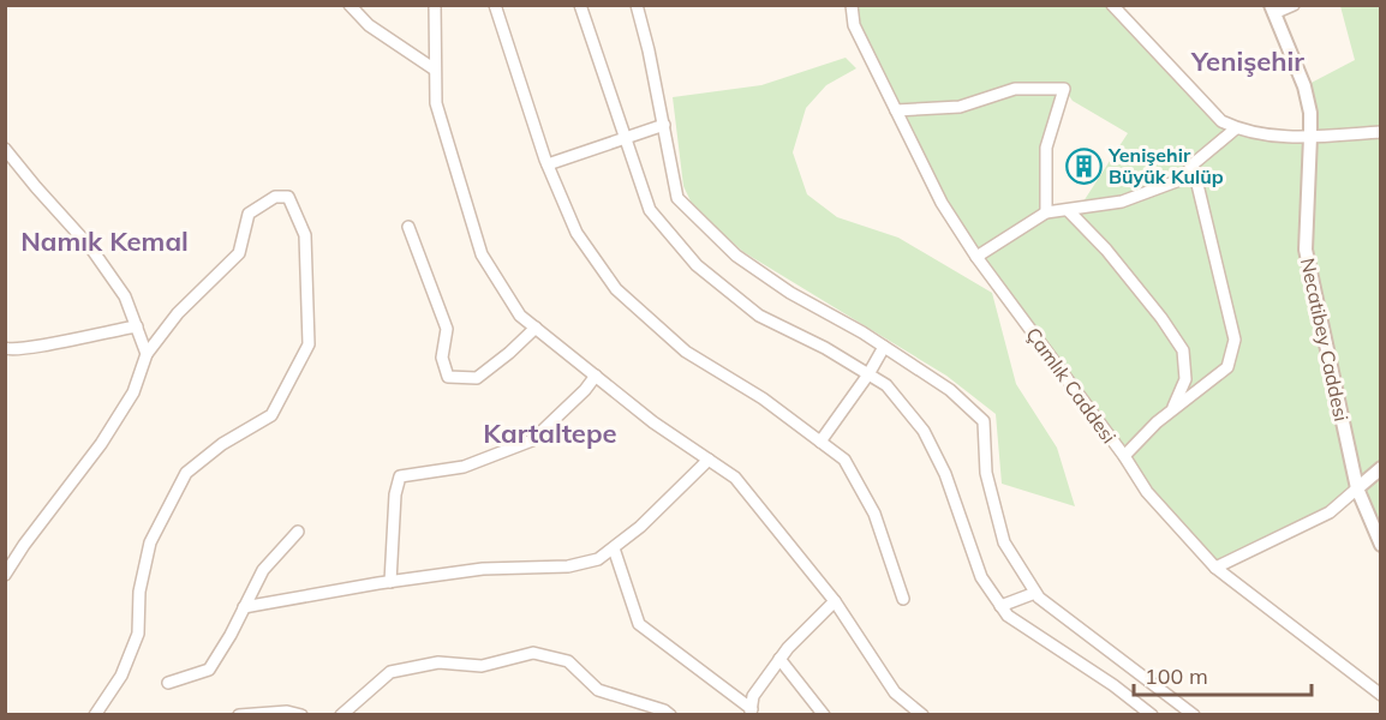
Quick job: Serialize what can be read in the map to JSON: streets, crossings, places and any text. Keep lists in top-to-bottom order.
{
  "streets": {
    "street": ["Necatibey Caddesi", "Çamlık Caddesi"]
  },
  "districts": ["Yenişehir", "Namık Kemal", "Kartaltepe"],
  "places": {
    "building": ["Yenişehir Büyük Kulüp"]
  },
  "scale_bar": "100 m"
}
